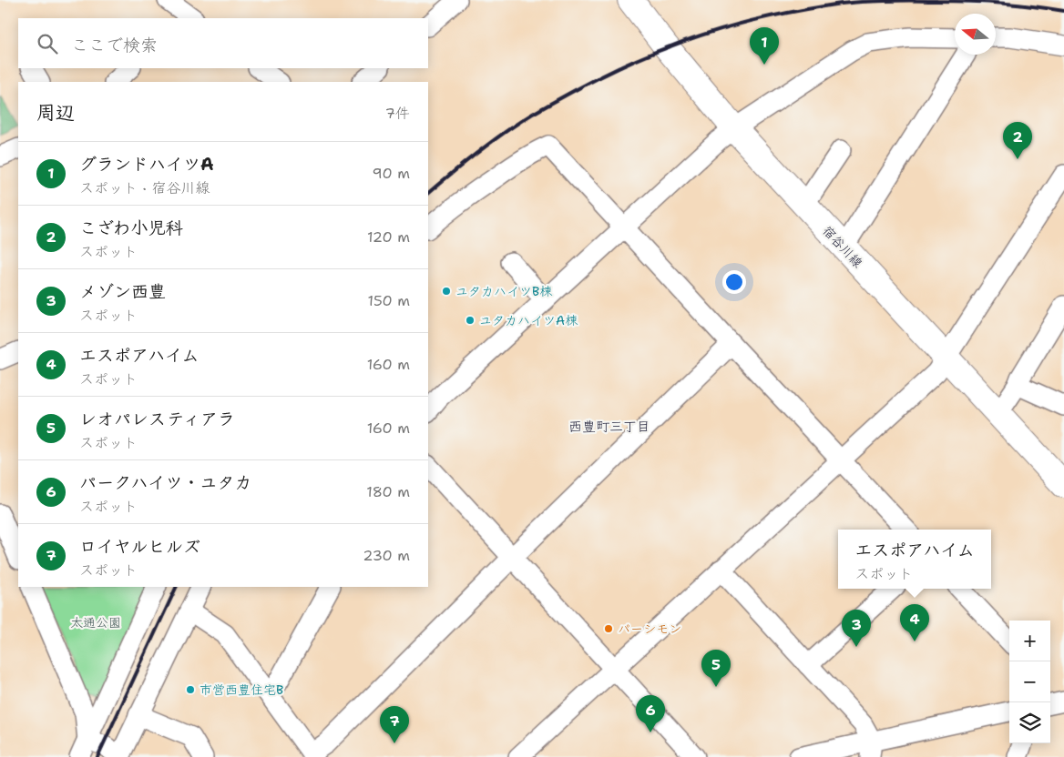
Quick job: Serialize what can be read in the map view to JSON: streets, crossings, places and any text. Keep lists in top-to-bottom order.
{
  "streets": {
    "main road": ["宿谷川線"]
  },
  "districts": ["西豊町三丁目"],
  "parks": ["太通公園"],
  "places": [
    "ユタカハイツB棟",
    "ユタカハイツA棟",
    "パーシモン",
    "市営西豊住宅B"
  ],
  "north": "left",
  "page": {
    "search": "ここで検索",
    "pins": [
      "1",
      "2",
      "4",
      "3",
      "5",
      "6",
      "7"
    ],
    "heading": ["周辺", "7件"],
    "list": [
      {
        "mark": "1",
        "name": "グランドハイツA",
        "note": "スポット · 宿谷川線",
        "value": "90 m"
      },
      {
        "mark": "2",
        "name": "こざわ小児科",
        "note": "スポット",
        "value": "120 m"
      },
      {
        "mark": "3",
        "name": "メゾン西豊",
        "note": "スポット",
        "value": "150 m"
      },
      {
        "mark": "4",
        "name": "エスポアハイム",
        "note": "スポット",
        "value": "160 m"
      },
      {
        "mark": "5",
        "name": "レオパレスティアラ",
        "note": "スポット",
        "value": "160 m"
      },
      {
        "mark": "6",
        "name": "パークハイツ・ユタカ",
        "note": "スポット",
        "value": "180 m"
      },
      {
        "mark": "7",
        "name": "ロイヤルヒルズ",
        "note": "スポット",
        "value": "230 m"
      }
    ],
    "popup": ["エスポアハイム", "スポット"],
    "map_buttons": ["+", "−"]
  }
}
